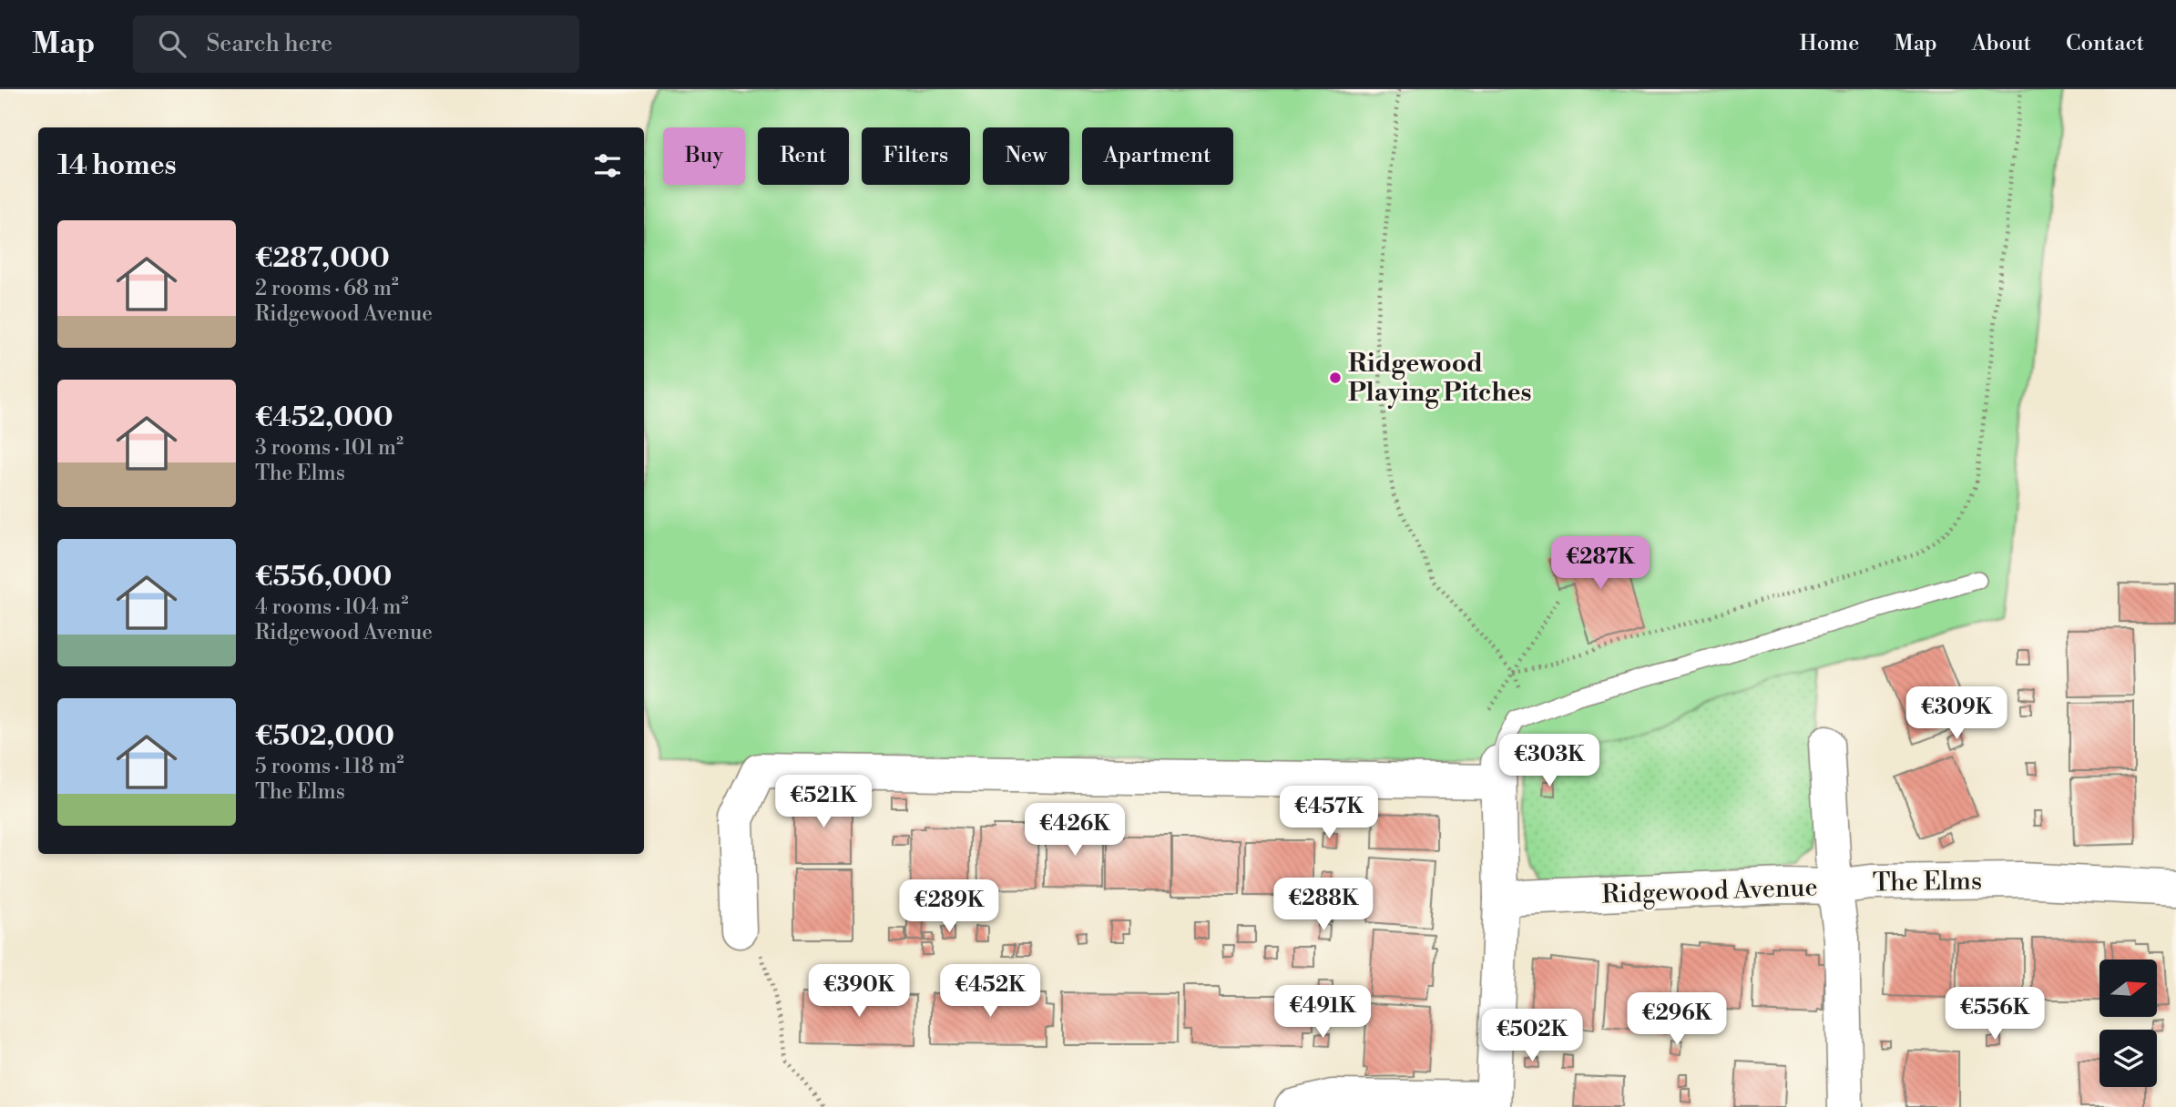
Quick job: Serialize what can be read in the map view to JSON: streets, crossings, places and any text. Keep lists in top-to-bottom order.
{
  "streets": {
    "street": ["The Elms", "Ridgewood Avenue"]
  },
  "crossings": [
    ["The Elms", "Ridgewood Avenue"]
  ],
  "places": ["Ridgewood Playing Pitches"],
  "north": "right",
  "page": {
    "header": "Map",
    "search": "Search here",
    "nav": [
      "Home",
      "Map",
      "About",
      "Contact"
    ],
    "chip": [
      "Buy",
      "Rent",
      "Filters",
      "New",
      "Apartment"
    ],
    "heading": "14 homes",
    "list": [
      {
        "name": "€287,000",
        "note": "2 rooms · 68 m² · Ridgewood Avenue"
      },
      {
        "name": "€452,000",
        "note": "3 rooms · 101 m² · The Elms"
      },
      {
        "name": "€556,000",
        "note": "4 rooms · 104 m² · Ridgewood Avenue"
      },
      {
        "name": "€502,000",
        "note": "5 rooms · 118 m² · The Elms"
      }
    ],
    "price": [
      "€287K",
      "€309K",
      "€303K",
      "€521K",
      "€457K",
      "€426K",
      "€288K",
      "€289K",
      "€390K",
      "€452K",
      "€491K",
      "€556K",
      "€296K",
      "€502K"
    ]
  }
}
